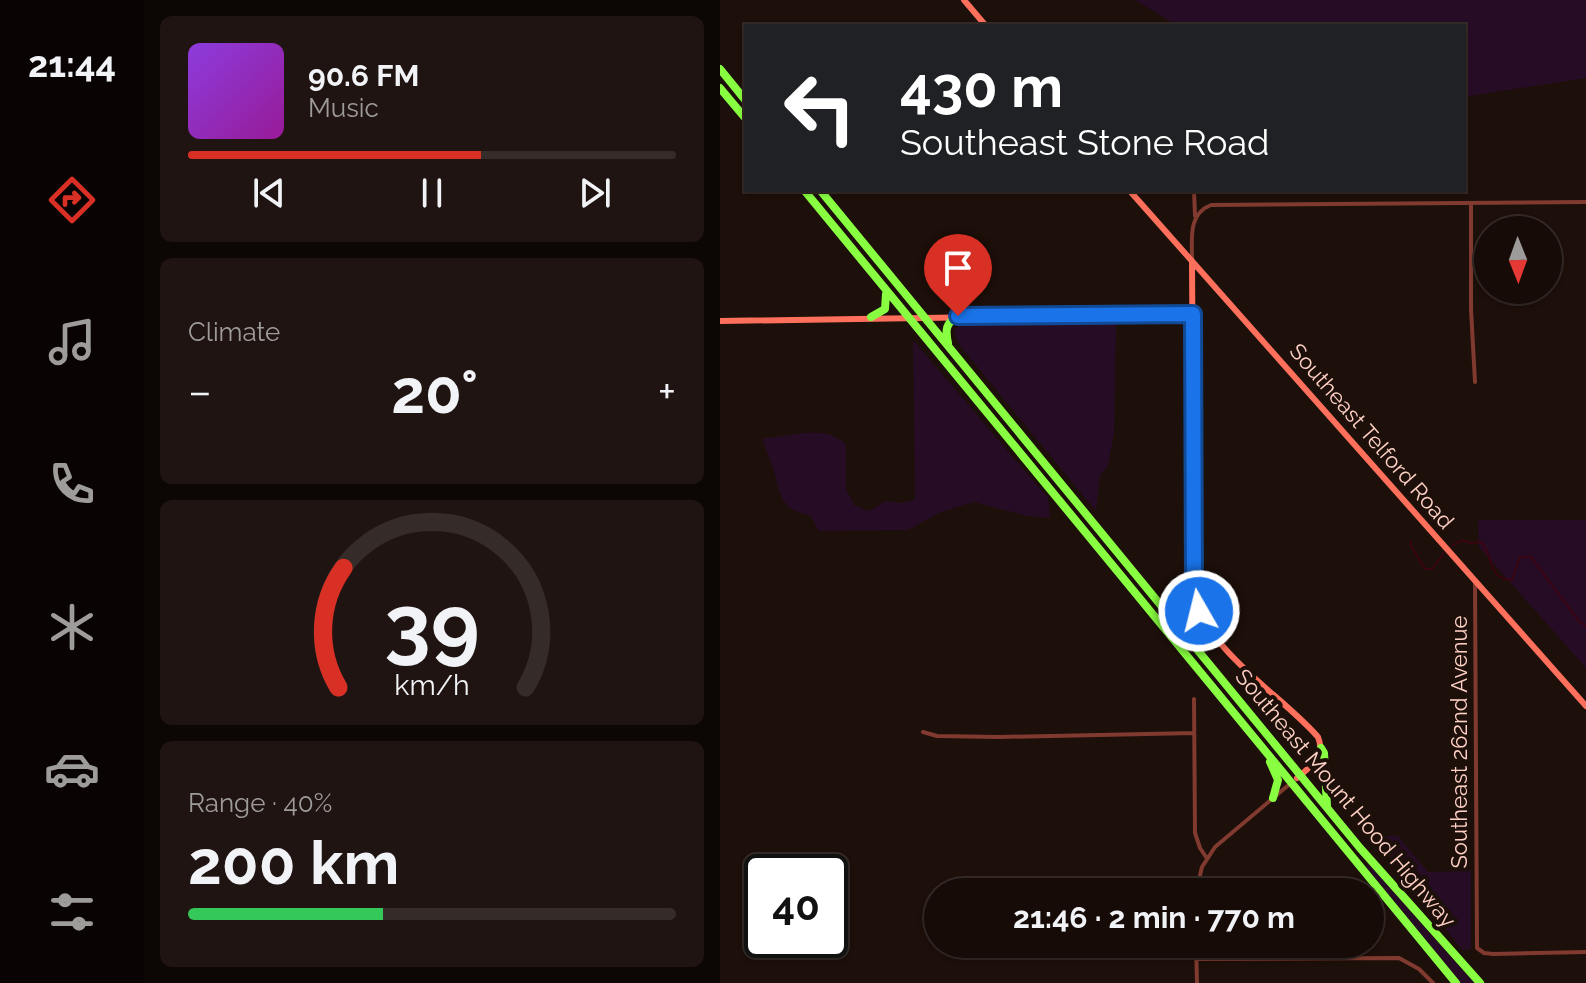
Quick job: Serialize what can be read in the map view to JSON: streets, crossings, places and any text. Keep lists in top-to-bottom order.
{
  "streets": {
    "highway": ["Southeast Mount Hood Highway"],
    "street": ["Southeast Telford Road", "Southeast 262nd Avenue"]
  },
  "crossings": [
    ["Southeast Telford Road", "Southeast 262nd Avenue"]
  ],
  "north": "bottom",
  "page": {
    "tabs": "21:44",
    "turn": ["430 m", "Southeast Stone Road"],
    "song": ["90.6 FM", "Music"],
    "tile": [
      "Climate",
      ["Range · 40%", "200 km"]
    ],
    "heat": ["−", "20°", "+"],
    "limit": "40",
    "trip": "21:46 · 2 min · 770 m",
    "gauge": ["39", "km/h"]
  }
}
